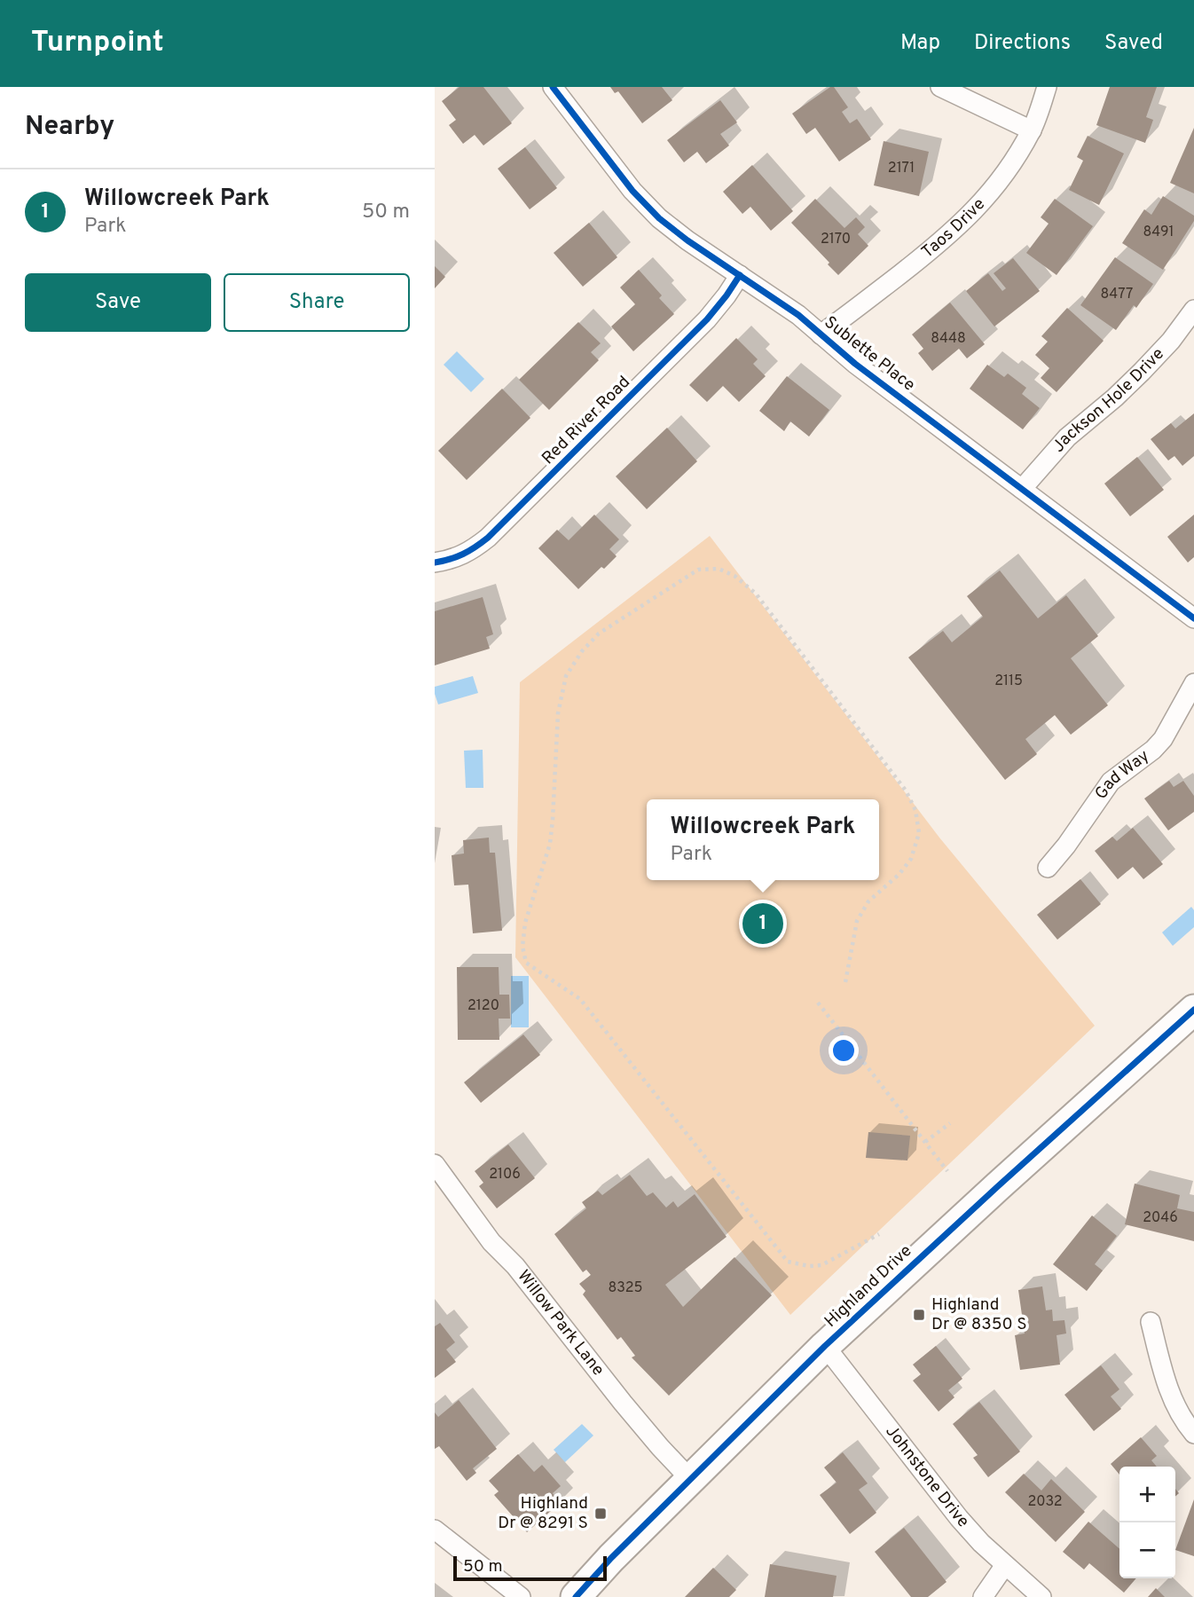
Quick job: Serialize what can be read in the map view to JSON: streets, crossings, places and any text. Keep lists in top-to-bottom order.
{
  "streets": {
    "main road": ["Highland Drive"],
    "street": [
      "Taos Drive",
      "Sublette Place",
      "Jackson Hole Drive",
      "Red River Road",
      "Gad Way",
      "Willow Park Lane",
      "Johnstone Drive"
    ]
  },
  "crossings": [
    ["Taos Drive", "Sublette Place"],
    ["Sublette Place", "Jackson Hole Drive"],
    ["Sublette Place", "Red River Road"],
    ["Highland Drive", "Willow Park Lane"],
    ["Highland Drive", "Johnstone Drive"]
  ],
  "places": {
    "transit": ["Highland Dr @ 8350 S", "Highland Dr @ 8291 S"]
  },
  "house_numbers": [
    "2171",
    "8491",
    "2170",
    "8477",
    "8448",
    "2115",
    "2120",
    "2106",
    "2046",
    "8325",
    "2032"
  ],
  "scale_bar": "50 m",
  "page": {
    "header": "Turnpoint",
    "nav": ["Map", "Directions", "Saved"],
    "heading": "Nearby",
    "list": [
      {
        "mark": "1",
        "name": "Willowcreek Park",
        "note": "Park",
        "value": "50 m"
      }
    ],
    "buttons": ["Save", "Share"],
    "popup": ["Willowcreek Park", "Park"],
    "pins": "1",
    "map_buttons": ["+", "−"],
    "scale": "50 m"
  }
}
